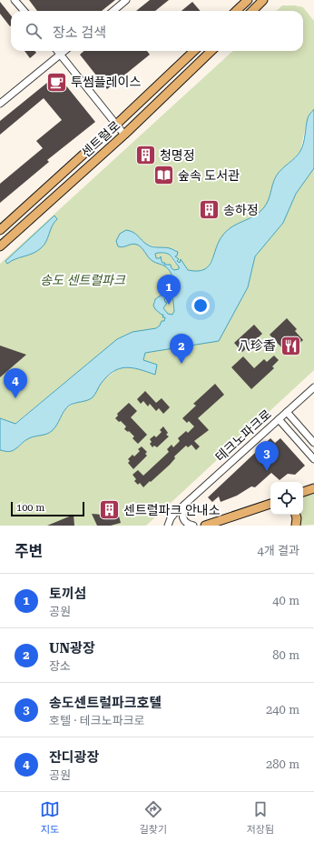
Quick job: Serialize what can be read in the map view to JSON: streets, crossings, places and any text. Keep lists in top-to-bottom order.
{
  "streets": {
    "main road": ["센트럴로"],
    "street": ["테크노파크로"]
  },
  "parks": ["송도 센트럴파크"],
  "places": {
    "cafe": ["투썸플레이스"],
    "building": ["청명정", "송하정", "센트럴파크 안내소"],
    "library": ["숲속 도서관"],
    "restaurant": ["八珍香"]
  },
  "scale_bar": "100 m",
  "page": {
    "search": "장소 검색",
    "pins": [
      "1",
      "2",
      "4",
      "3"
    ],
    "scale": "100 m",
    "heading": ["주변", "4개 결과"],
    "list": [
      {
        "mark": "1",
        "name": "토끼섬",
        "note": "공원",
        "value": "40 m"
      },
      {
        "mark": "2",
        "name": "UN광장",
        "note": "장소",
        "value": "80 m"
      },
      {
        "mark": "3",
        "name": "송도센트럴파크호텔",
        "note": "호텔 · 테크노파크로",
        "value": "240 m"
      },
      {
        "mark": "4",
        "name": "잔디광장",
        "note": "공원",
        "value": "280 m"
      }
    ],
    "nav": ["지도", "길찾기", "저장됨"]
  }
}
